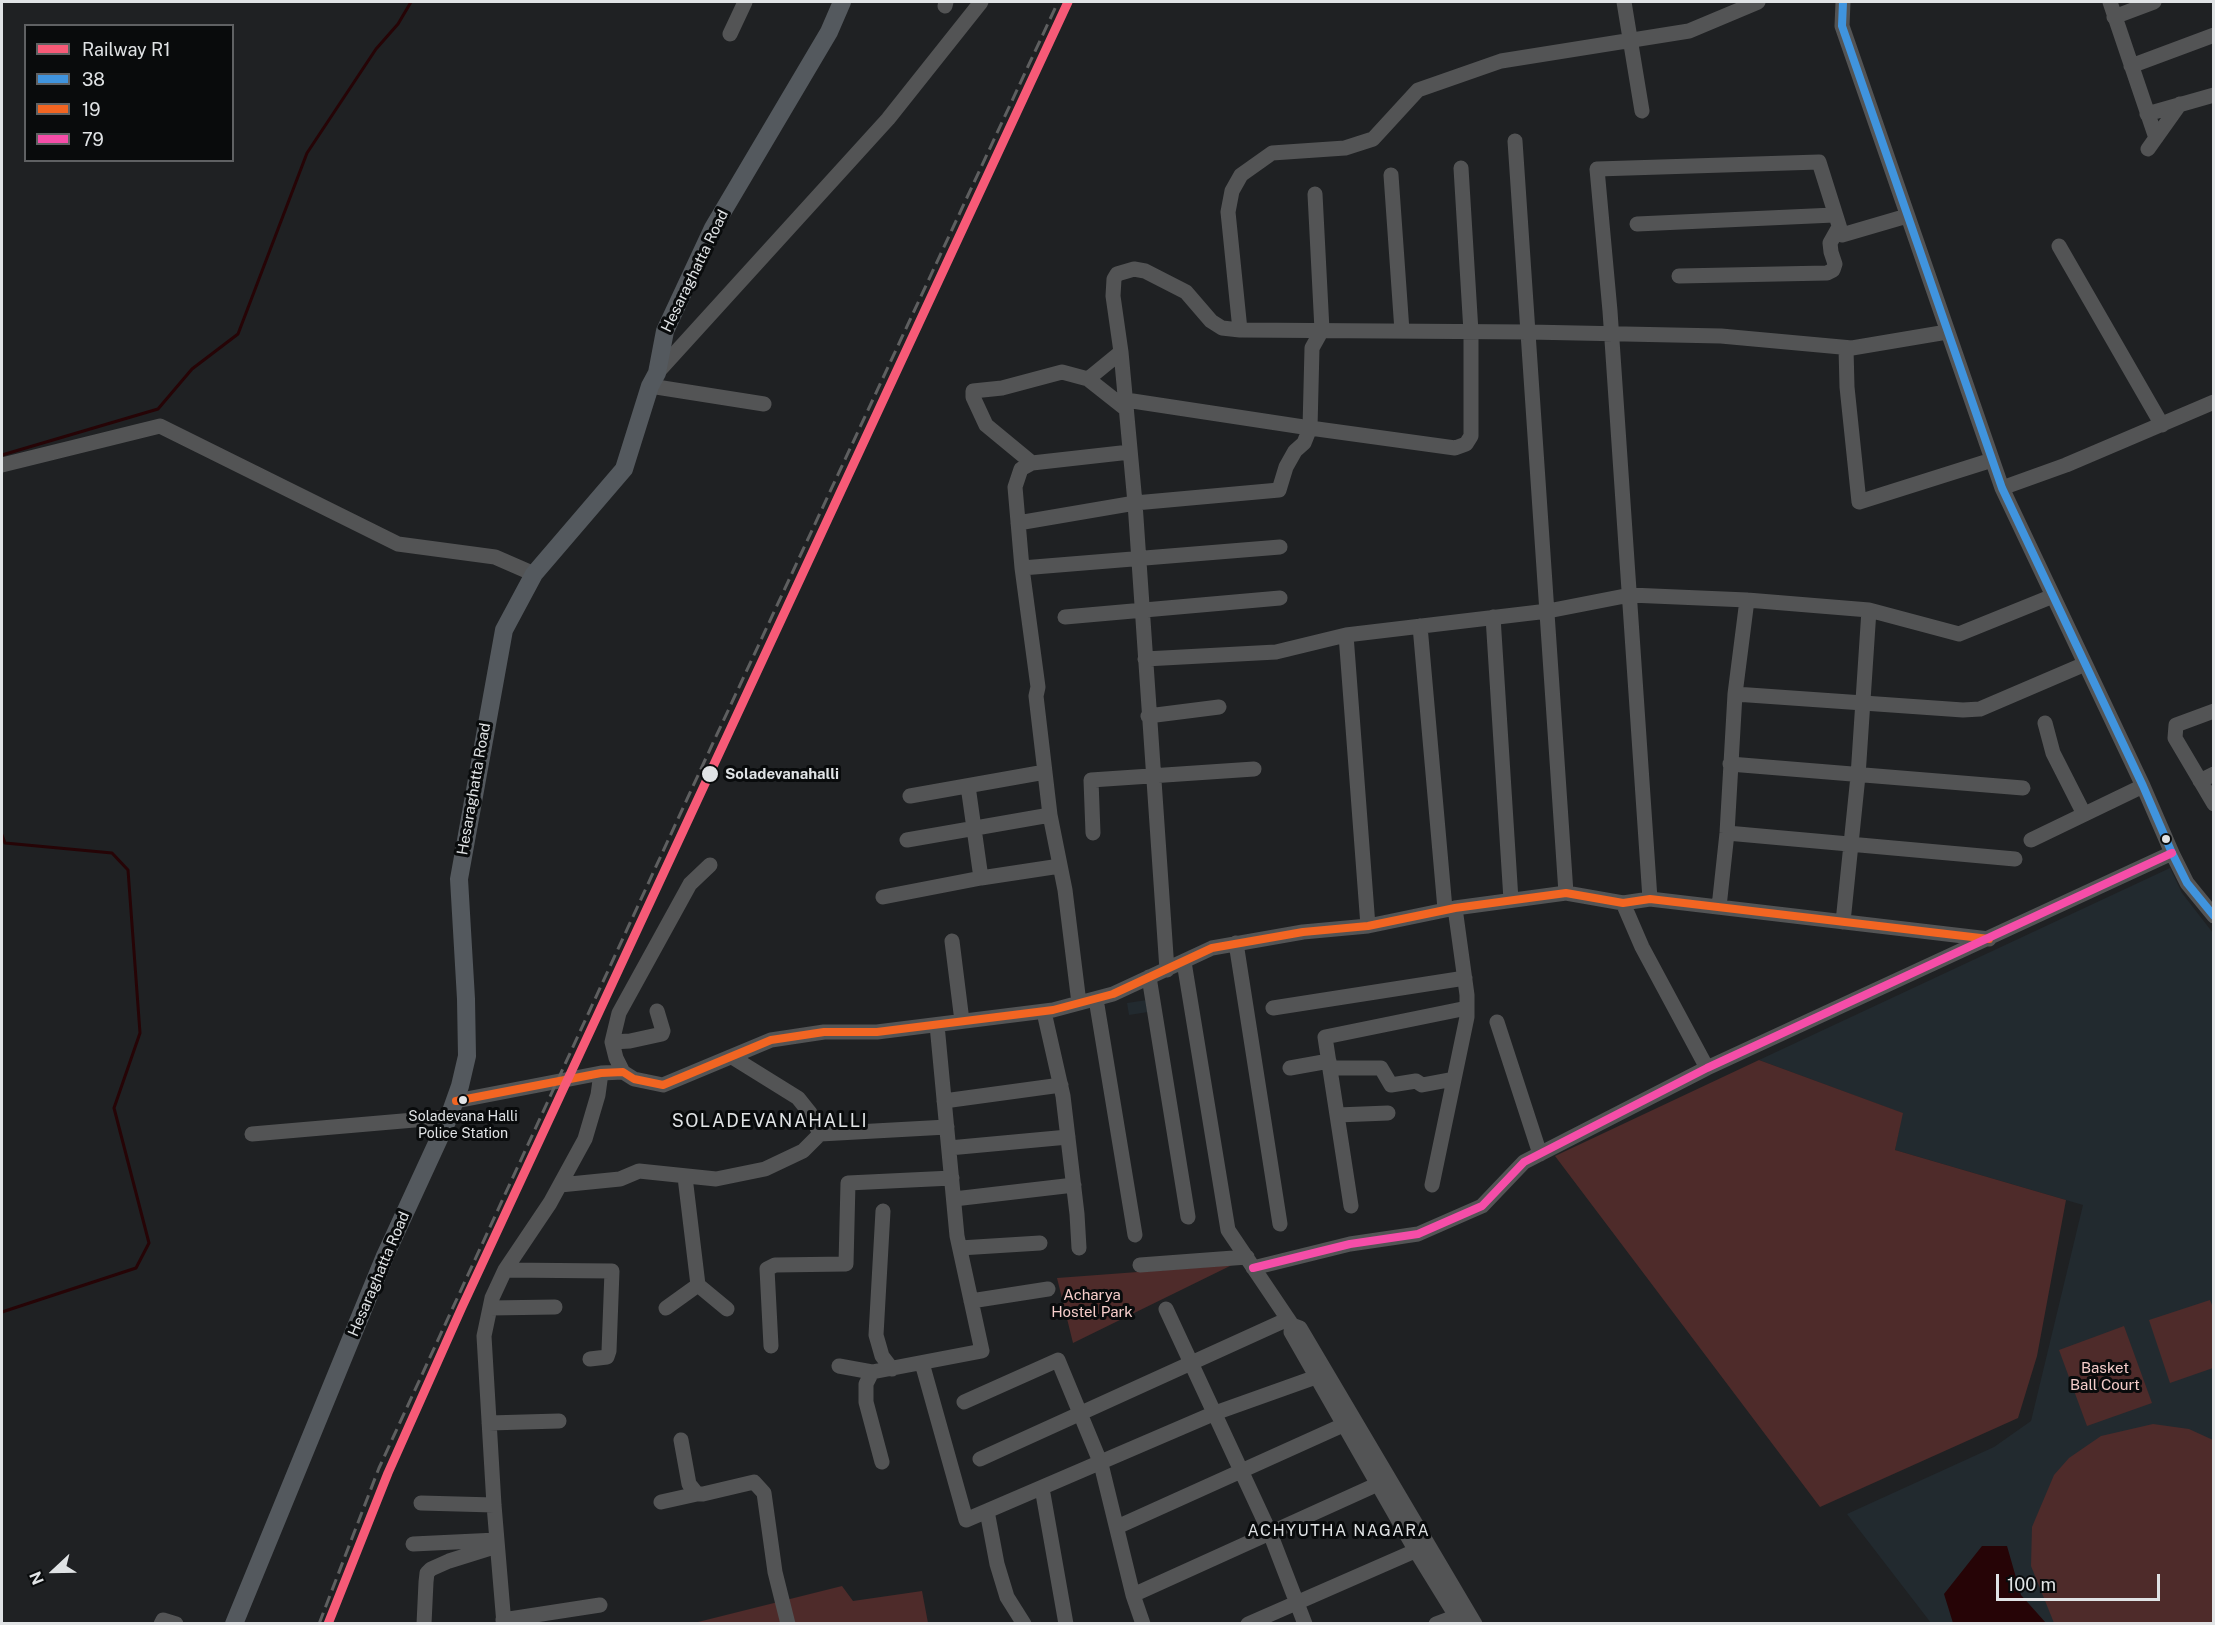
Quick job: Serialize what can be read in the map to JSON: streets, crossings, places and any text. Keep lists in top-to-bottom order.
{
  "streets": {
    "main road": ["Hesaraghatta Road"]
  },
  "districts": ["SOLADEVANAHALLI", "ACHYUTHA NAGARA"],
  "parks": ["Acharya Hostel Park", "Basket Ball Court"],
  "places": ["Soladevanahalli", "Soladevana Halli Police Station"],
  "lines": [
    "rail line R1",
    "transit line 38",
    "transit line 79",
    "transit line 19"
  ],
  "legend": [
    "Railway R1",
    "38",
    "19",
    "79"
  ],
  "scale_bar": "100 m",
  "north": "left"
}
